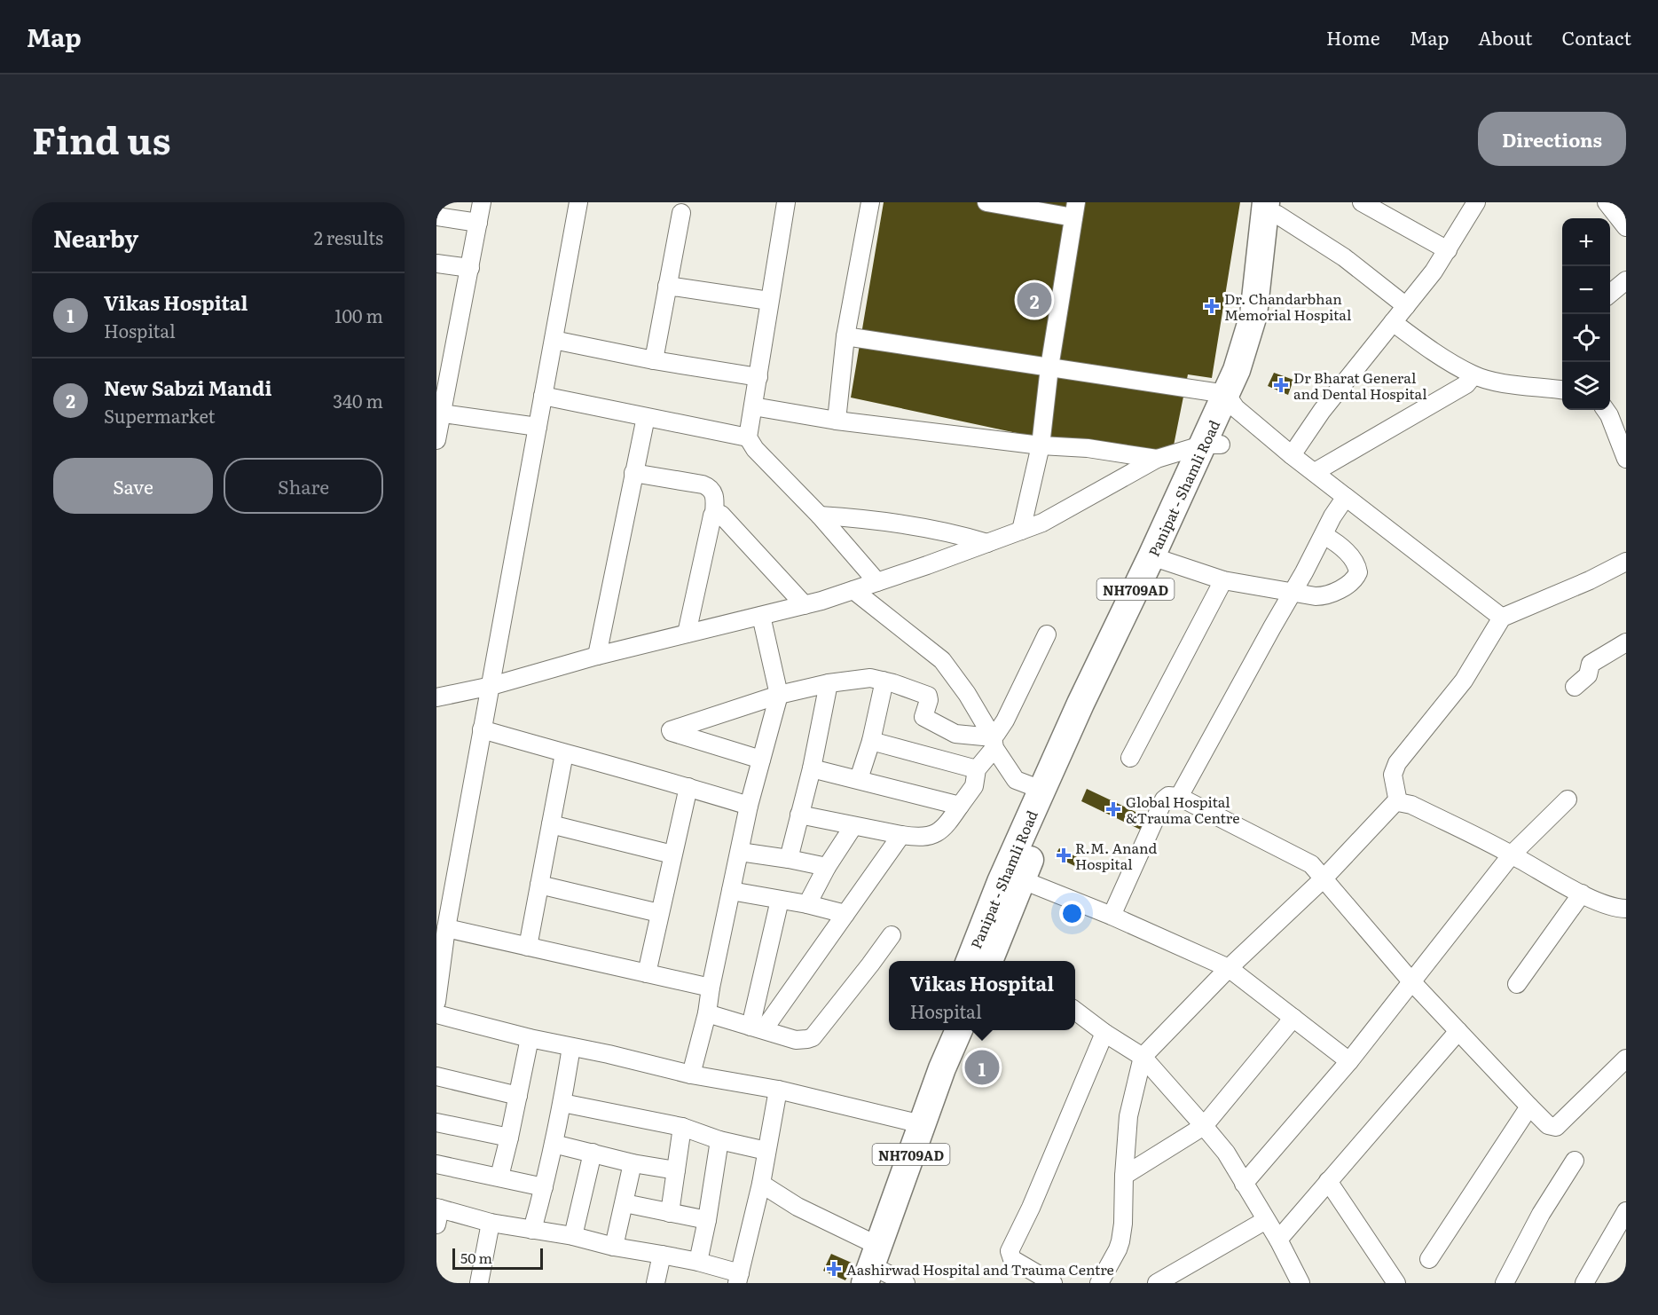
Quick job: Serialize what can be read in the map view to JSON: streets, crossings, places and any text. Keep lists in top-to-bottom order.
{
  "streets": {
    "highway": ["Panipat - Shamli Road", "NH709AD"]
  },
  "places": {
    "health": [
      "Dr. Chandarbhan Memorial Hospital",
      "Dr Bharat General and Dental Hospital",
      "Global Hospital &Trauma Centre",
      "R.M. Anand Hospital",
      "Aashirwad Hospital and Trauma Centre"
    ]
  },
  "scale_bar": "50 m",
  "page": {
    "header": "Map",
    "nav": [
      "Home",
      "Map",
      "About",
      "Contact"
    ],
    "title": "Find us",
    "buttons": [
      "Directions",
      ["Save", "Share"]
    ],
    "heading": ["Nearby", "2 results"],
    "map_buttons": ["+", "−"],
    "list": [
      {
        "mark": "1",
        "name": "Vikas Hospital",
        "note": "Hospital",
        "value": "100 m"
      },
      {
        "mark": "2",
        "name": "New Sabzi Mandi",
        "note": "Supermarket",
        "value": "340 m"
      }
    ],
    "pins": ["2", "1"],
    "popup": ["Vikas Hospital", "Hospital"],
    "scale": "50 m"
  }
}
